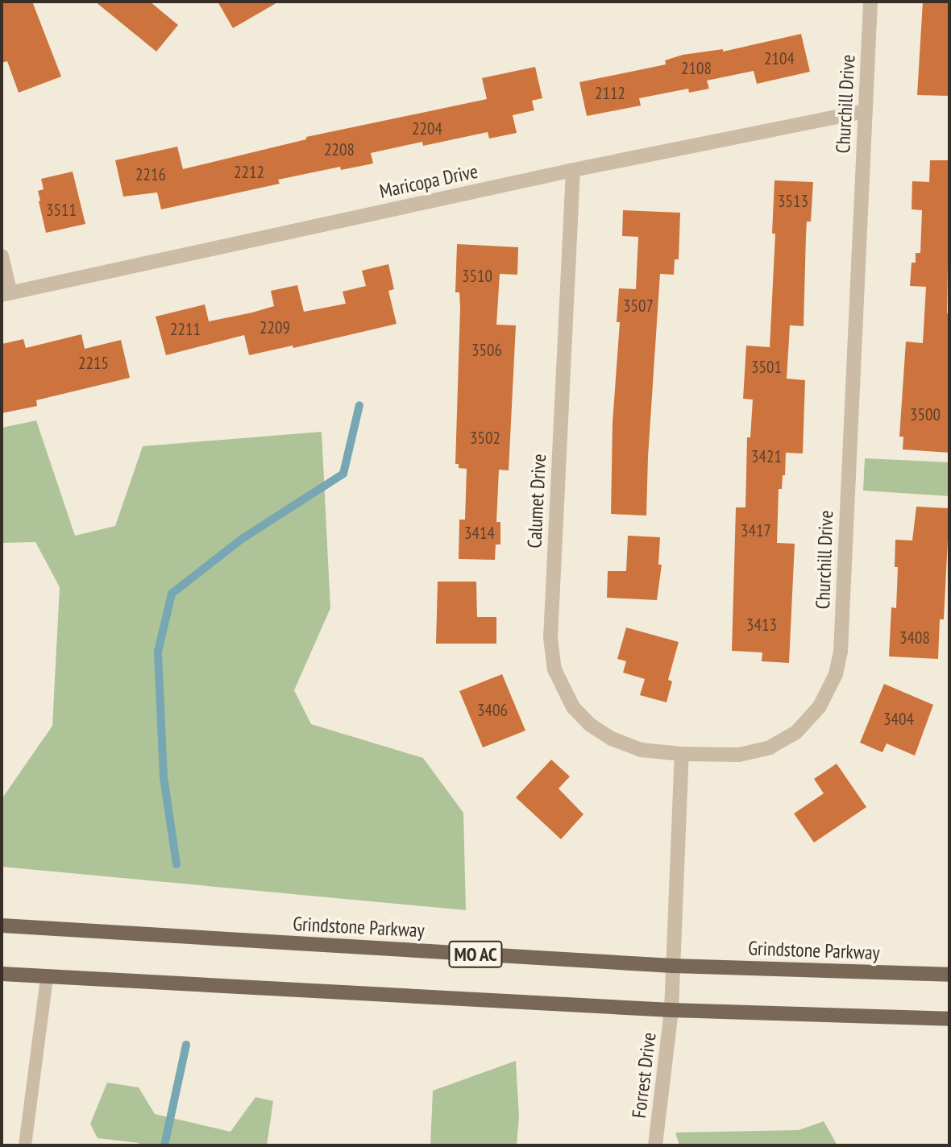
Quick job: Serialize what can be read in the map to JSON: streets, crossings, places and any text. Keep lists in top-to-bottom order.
{
  "streets": {
    "main road": ["Grindstone Parkway", "MO AC"],
    "street": [
      "Churchill Drive",
      "Maricopa Drive",
      "Calumet Drive",
      "Forrest Drive"
    ]
  },
  "crossings": [
    ["Churchill Drive", "Maricopa Drive"],
    ["Churchill Drive", "Calumet Drive"],
    ["Maricopa Drive", "Calumet Drive"],
    ["MO AC", "Forrest Drive"]
  ],
  "house_numbers": [
    "2104",
    "2108",
    "2112",
    "2204",
    "2208",
    "2212",
    "2216",
    "3513",
    "3511",
    "3510",
    "3507",
    "2209",
    "2211",
    "3506",
    "2215",
    "3501",
    "3500",
    "3502",
    "3421",
    "3417",
    "3414",
    "3413",
    "3408",
    "3406",
    "3404"
  ]
}
